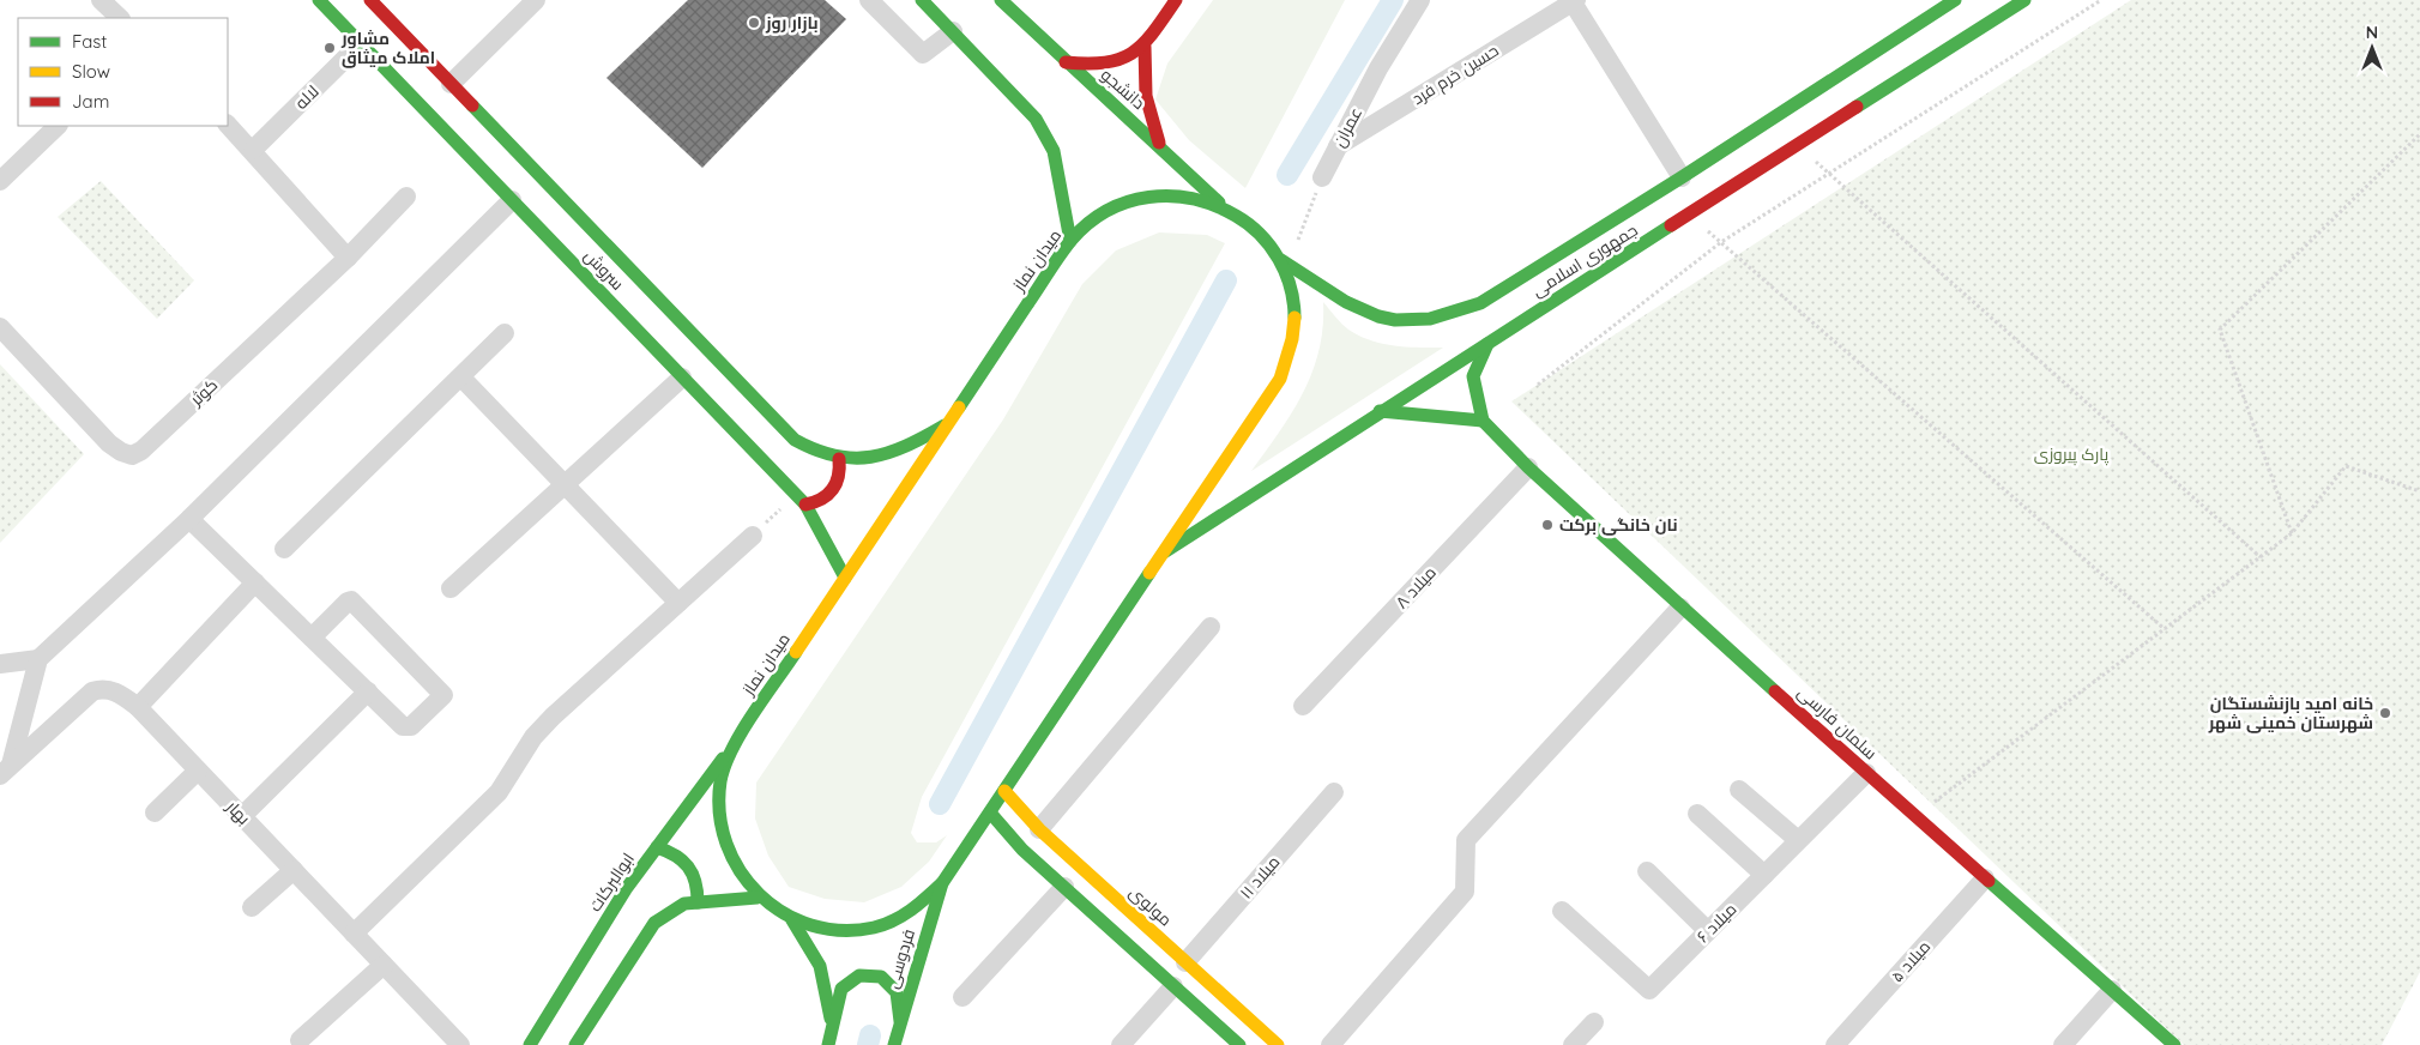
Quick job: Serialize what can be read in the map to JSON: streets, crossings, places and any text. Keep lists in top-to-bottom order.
{
  "streets": {
    "main road": [
      "دانشجو",
      "میدان نماز",
      "جمهوری اسلامی",
      "سروش",
      "سلمان فارسی",
      "ابوالبرکات",
      "مولوی",
      "فردوسی"
    ],
    "street": [
      "حسین خرم فرد",
      "لاله",
      "عمران",
      "کوثر",
      "میلاد ۸",
      "بهار",
      "میلاد ۱۱",
      "میلاد ۶",
      "میلاد ۵"
    ]
  },
  "crossings": [
    ["حسین خرم فرد", "عمران"],
    ["دانشجو", "میدان نماز"],
    ["لاله", "سروش"],
    ["میدان نماز", "جمهوری اسلامی"],
    ["میدان نماز", "سروش"],
    ["میدان نماز", "ابوالبرکات"],
    ["میدان نماز", "مولوی"],
    ["میدان نماز", "فردوسی"],
    ["میلاد ۸", "سلمان فارسی"],
    ["سلمان فارسی", "میلاد ۶"],
    ["سلمان فارسی", "میلاد ۵"],
    ["میلاد ۱۱", "مولوی"]
  ],
  "parks": ["پارک پیروزی"],
  "places": [
    "بازار روز",
    "مشاور املاک میثاق",
    "نان خانگی برکت",
    "خانه امید بازنشستگان شهرستان خمینی شهر"
  ],
  "legend": ["Fast", "Slow", "Jam"],
  "north": "top"
}
